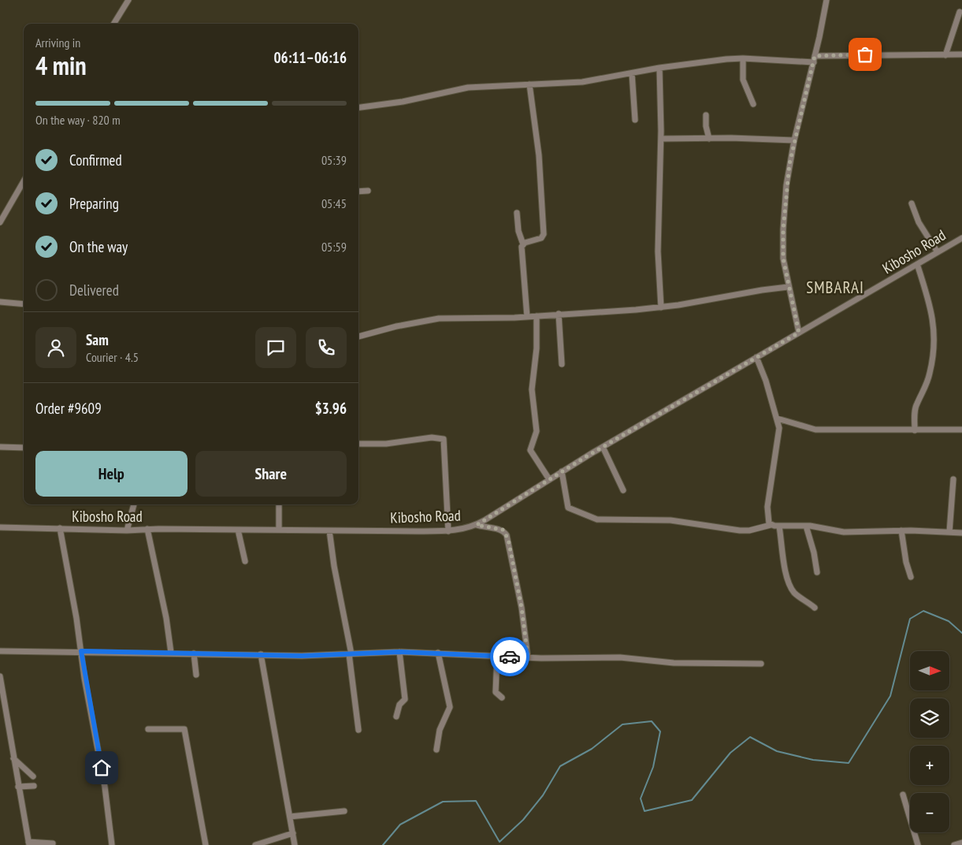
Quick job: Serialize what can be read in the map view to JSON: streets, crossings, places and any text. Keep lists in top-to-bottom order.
{
  "streets": {
    "street": ["Kibosho Road"]
  },
  "districts": ["SMBARAI"],
  "north": "right",
  "page": {
    "heading": ["4 min", "Arriving in", "06:11–06:16"],
    "panel": [
      "Sam",
      "Courier · 4.5",
      "Order #9609",
      "$3.96"
    ],
    "bar": "On the way · 820 m",
    "list": [
      ["Confirmed", "05:39"],
      ["Preparing", "05:45"],
      ["On the way", "05:59"],
      "Delivered"
    ],
    "buttons": ["Help", "Share"],
    "map_buttons": ["+", "−"]
  }
}
